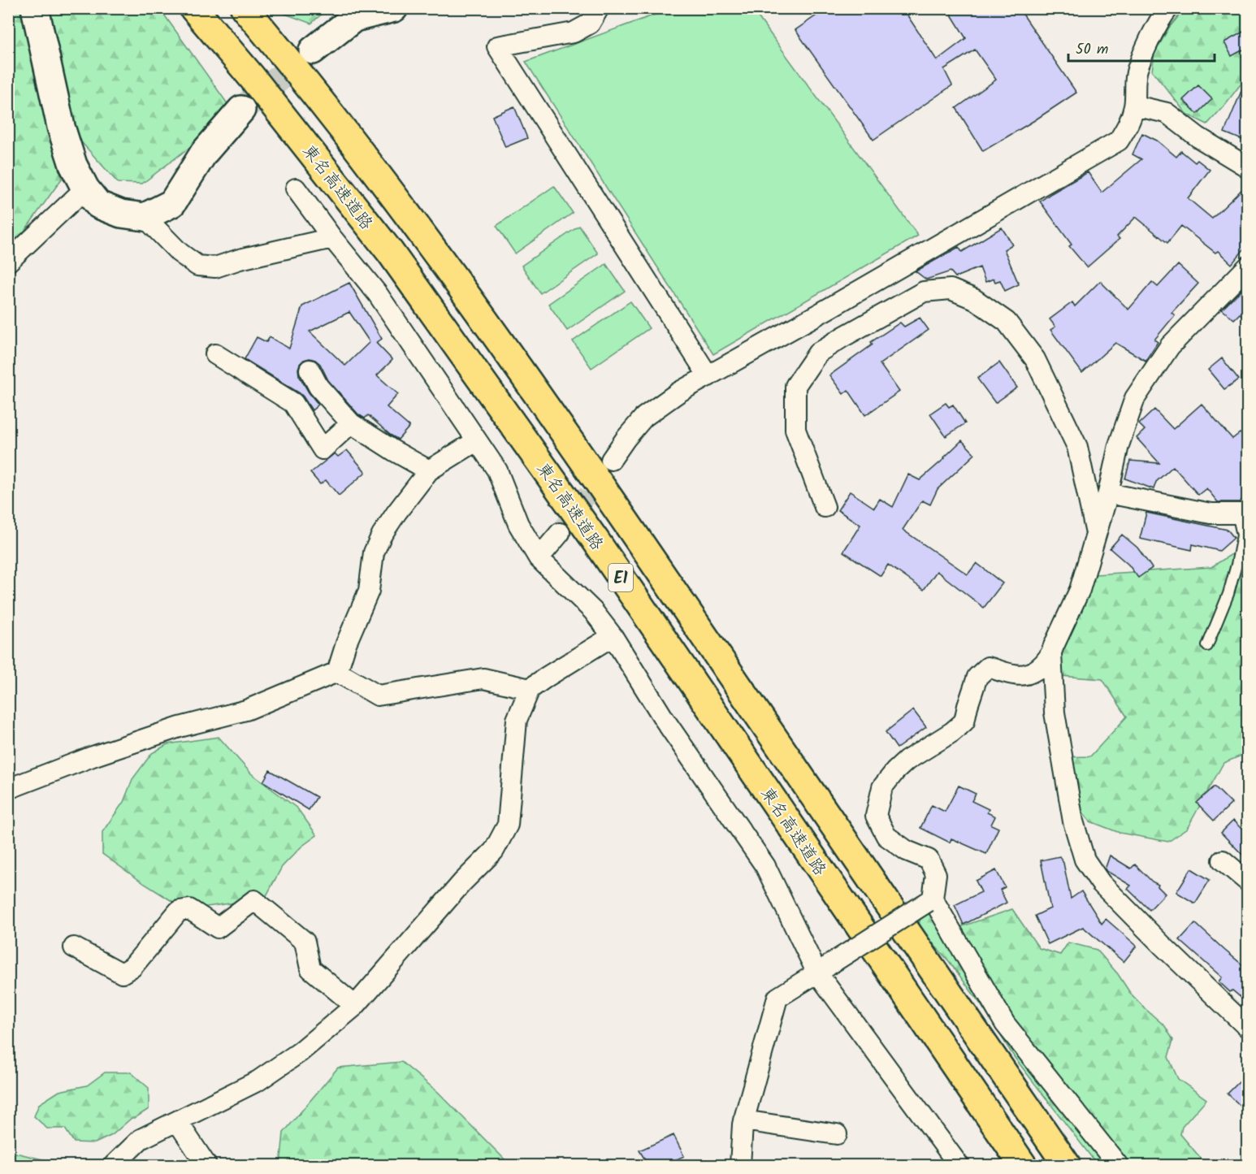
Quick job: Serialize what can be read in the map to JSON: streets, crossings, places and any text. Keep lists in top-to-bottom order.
{
  "streets": {
    "highway": ["東名高速道路", "E1"]
  },
  "scale_bar": "50 m"
}
